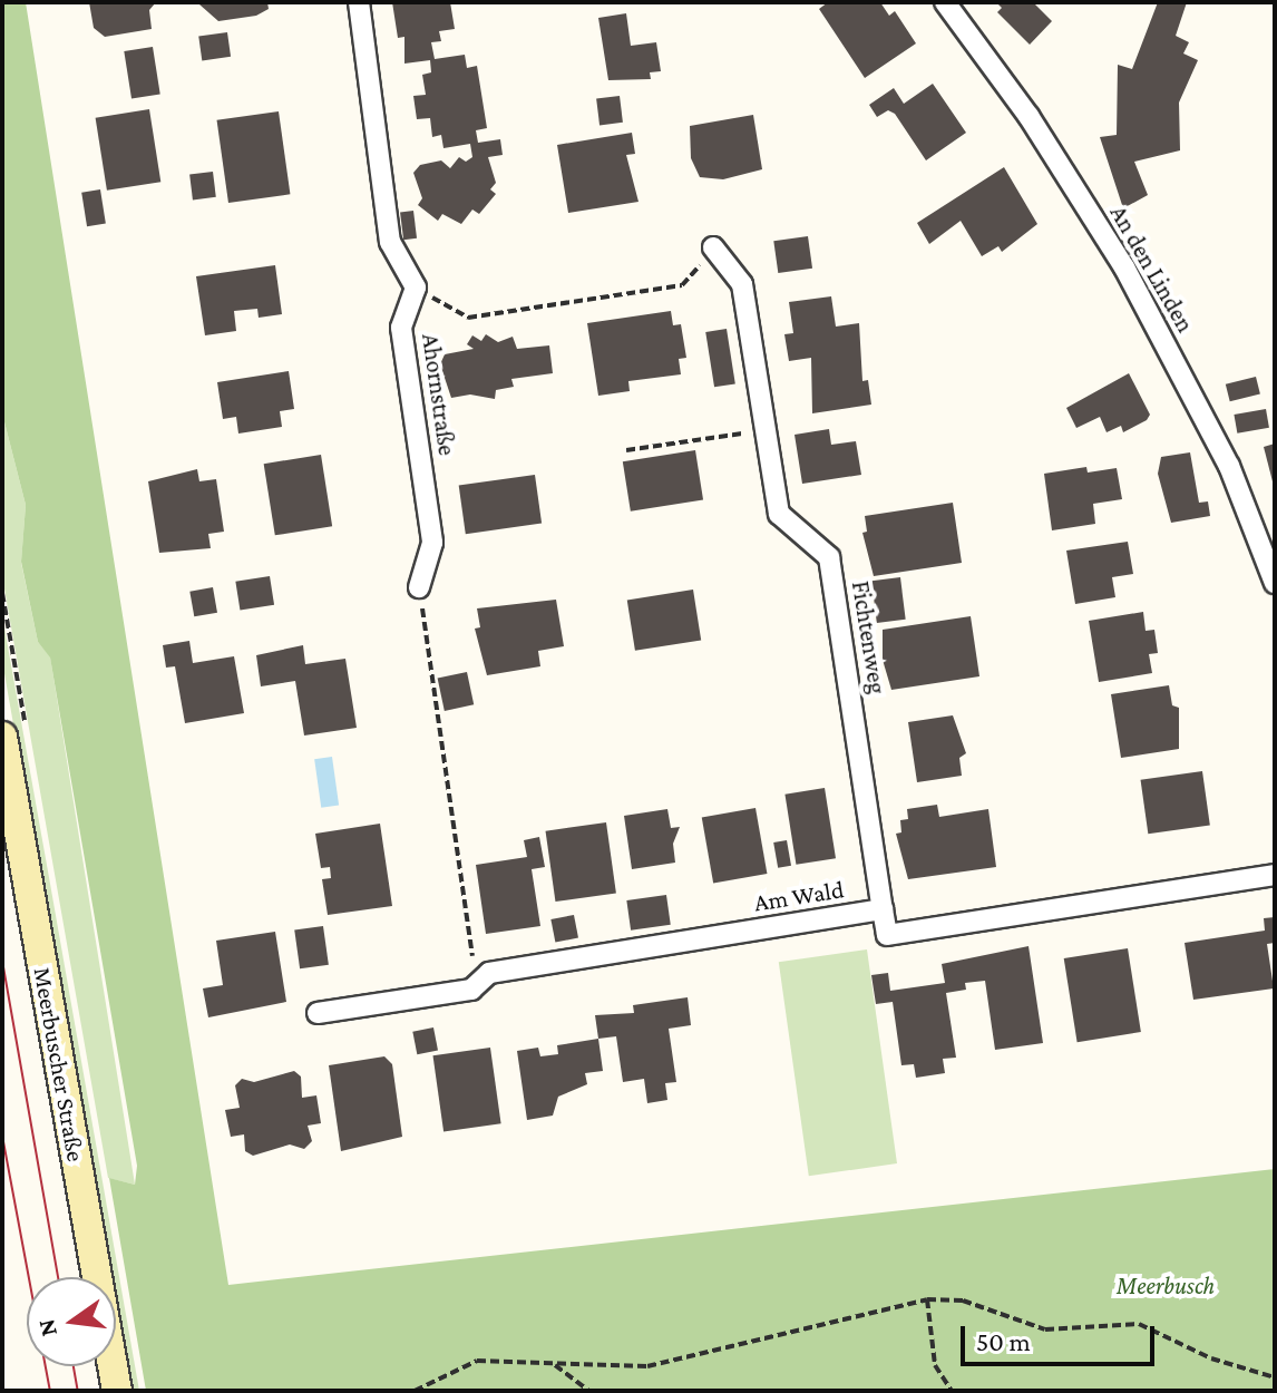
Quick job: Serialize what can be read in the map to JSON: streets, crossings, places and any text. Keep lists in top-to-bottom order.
{
  "streets": {
    "main road": ["Meerbuscher Straße"],
    "street": [
      "An den Linden",
      "Ahornstraße",
      "Fichtenweg",
      "Am Wald"
    ]
  },
  "crossings": [
    ["Fichtenweg", "Am Wald"]
  ],
  "parks": ["Meerbusch"],
  "scale_bar": "50 m",
  "north": "left"
}
